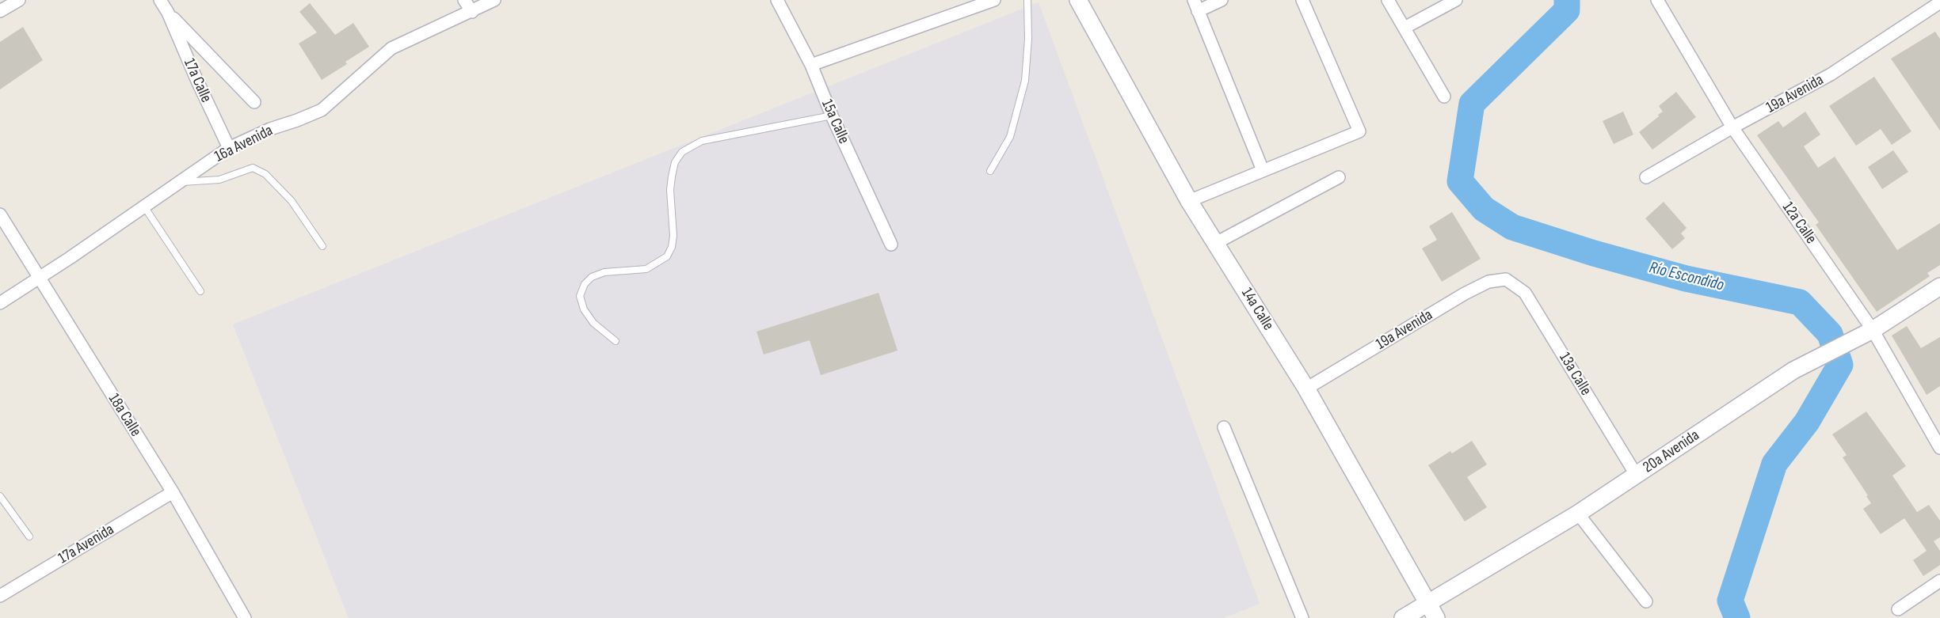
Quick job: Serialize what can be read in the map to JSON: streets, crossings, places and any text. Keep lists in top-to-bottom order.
{
  "streets": {
    "street": [
      "17a Calle",
      "19a Avenida",
      "15a Calle",
      "16a Avenida",
      "12a Calle",
      "14a Calle",
      "13a Calle",
      "18a Calle",
      "20a Avenida",
      "17a Avenida"
    ]
  },
  "crossings": [
    ["17a Calle", "16a Avenida"],
    ["19a Avenida", "12a Calle"],
    ["19a Avenida", "14a Calle"],
    ["19a Avenida", "13a Calle"],
    ["16a Avenida", "18a Calle"],
    ["12a Calle", "20a Avenida"],
    ["14a Calle", "20a Avenida"],
    ["13a Calle", "20a Avenida"],
    ["18a Calle", "17a Avenida"]
  ],
  "water": ["Río Escondido"]
}
